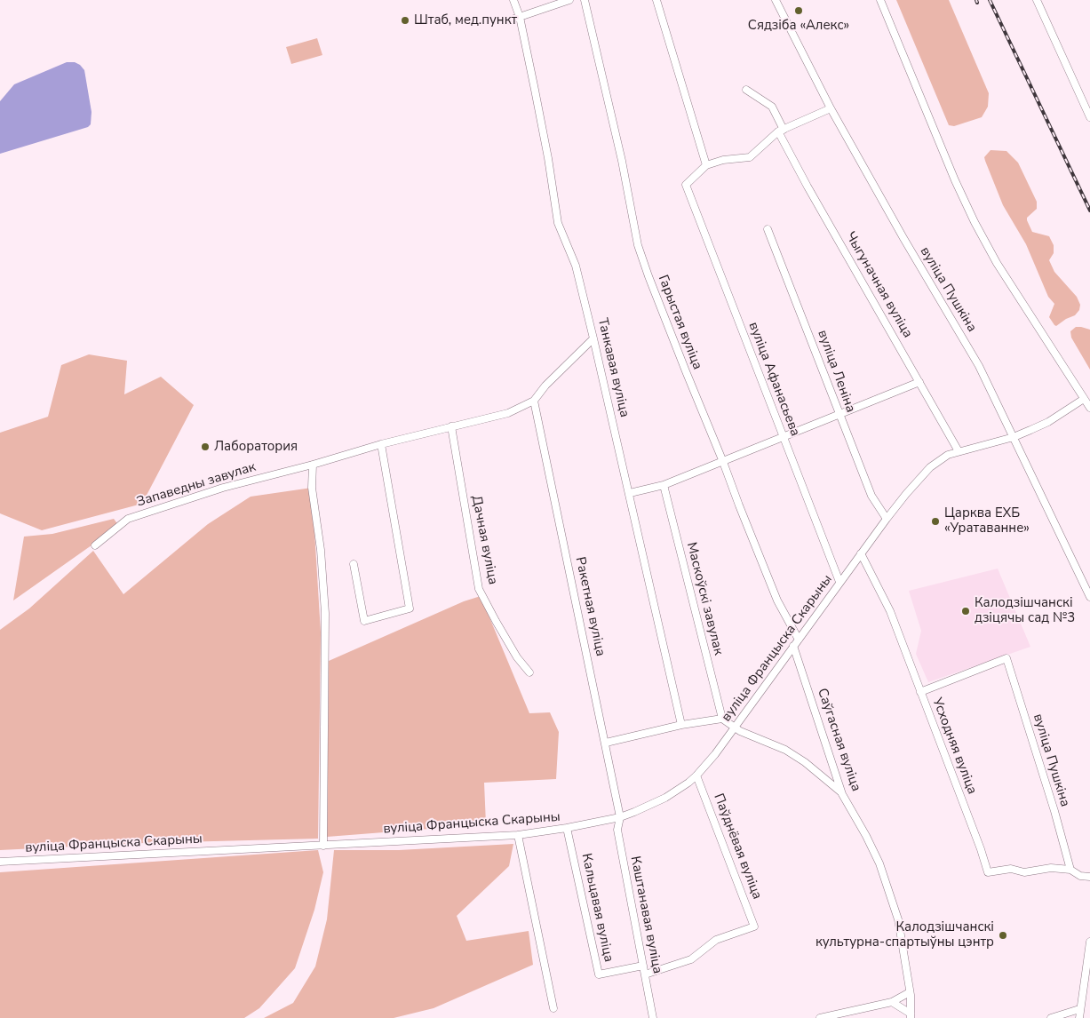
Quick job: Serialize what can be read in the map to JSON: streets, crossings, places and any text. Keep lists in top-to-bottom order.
{
  "streets": {
    "street": [
      "Чыгуначная вуліца",
      "вуліца Пушкіна",
      "Гарыстая вуліца",
      "Танкавая вуліца",
      "вуліца Леніна",
      "вуліца Афанасьева",
      "Запаведны завулак",
      "Дачная вуліца",
      "Маскоўскі завулак",
      "Ракетная вуліца",
      "вуліца Францыска Скарыны",
      "Саўгасная вуліца",
      "Усходняя вуліца",
      "Паўднёвая вуліца",
      "Кальцавая вуліца",
      "Каштанавая вуліца"
    ]
  },
  "crossings": [
    ["Чыгуначная вуліца", "вуліца Францыска Скарыны"],
    ["вуліца Пушкіна", "вуліца Францыска Скарыны"],
    ["вуліца Пушкіна", "Усходняя вуліца"],
    ["Гарыстая вуліца", "вуліца Францыска Скарыны"],
    ["вуліца Леніна", "вуліца Францыска Скарыны"],
    ["вуліца Афанасьева", "вуліца Францыска Скарыны"],
    ["Ракетная вуліца", "вуліца Францыска Скарыны"],
    ["Ракетная вуліца", "Каштанавая вуліца"],
    ["вуліца Францыска Скарыны", "Саўгасная вуліца"],
    ["вуліца Францыска Скарыны", "Усходняя вуліца"],
    ["вуліца Францыска Скарыны", "Паўднёвая вуліца"],
    ["вуліца Францыска Скарыны", "Кальцавая вуліца"],
    ["вуліца Францыска Скарыны", "Каштанавая вуліца"],
    ["Паўднёвая вуліца", "Каштанавая вуліца"],
    ["Кальцавая вуліца", "Каштанавая вуліца"]
  ],
  "places": [
    "Сядзіба «Алекс»",
    "Штаб, мeд.пункт",
    "Лаборатория",
    "Царква ЕХБ «Уратаванне»",
    "Калодзішчанскі дзіцячы сад №3",
    "Калодзішчанскі культурна-спартыўны цэнтр"
  ]
}
